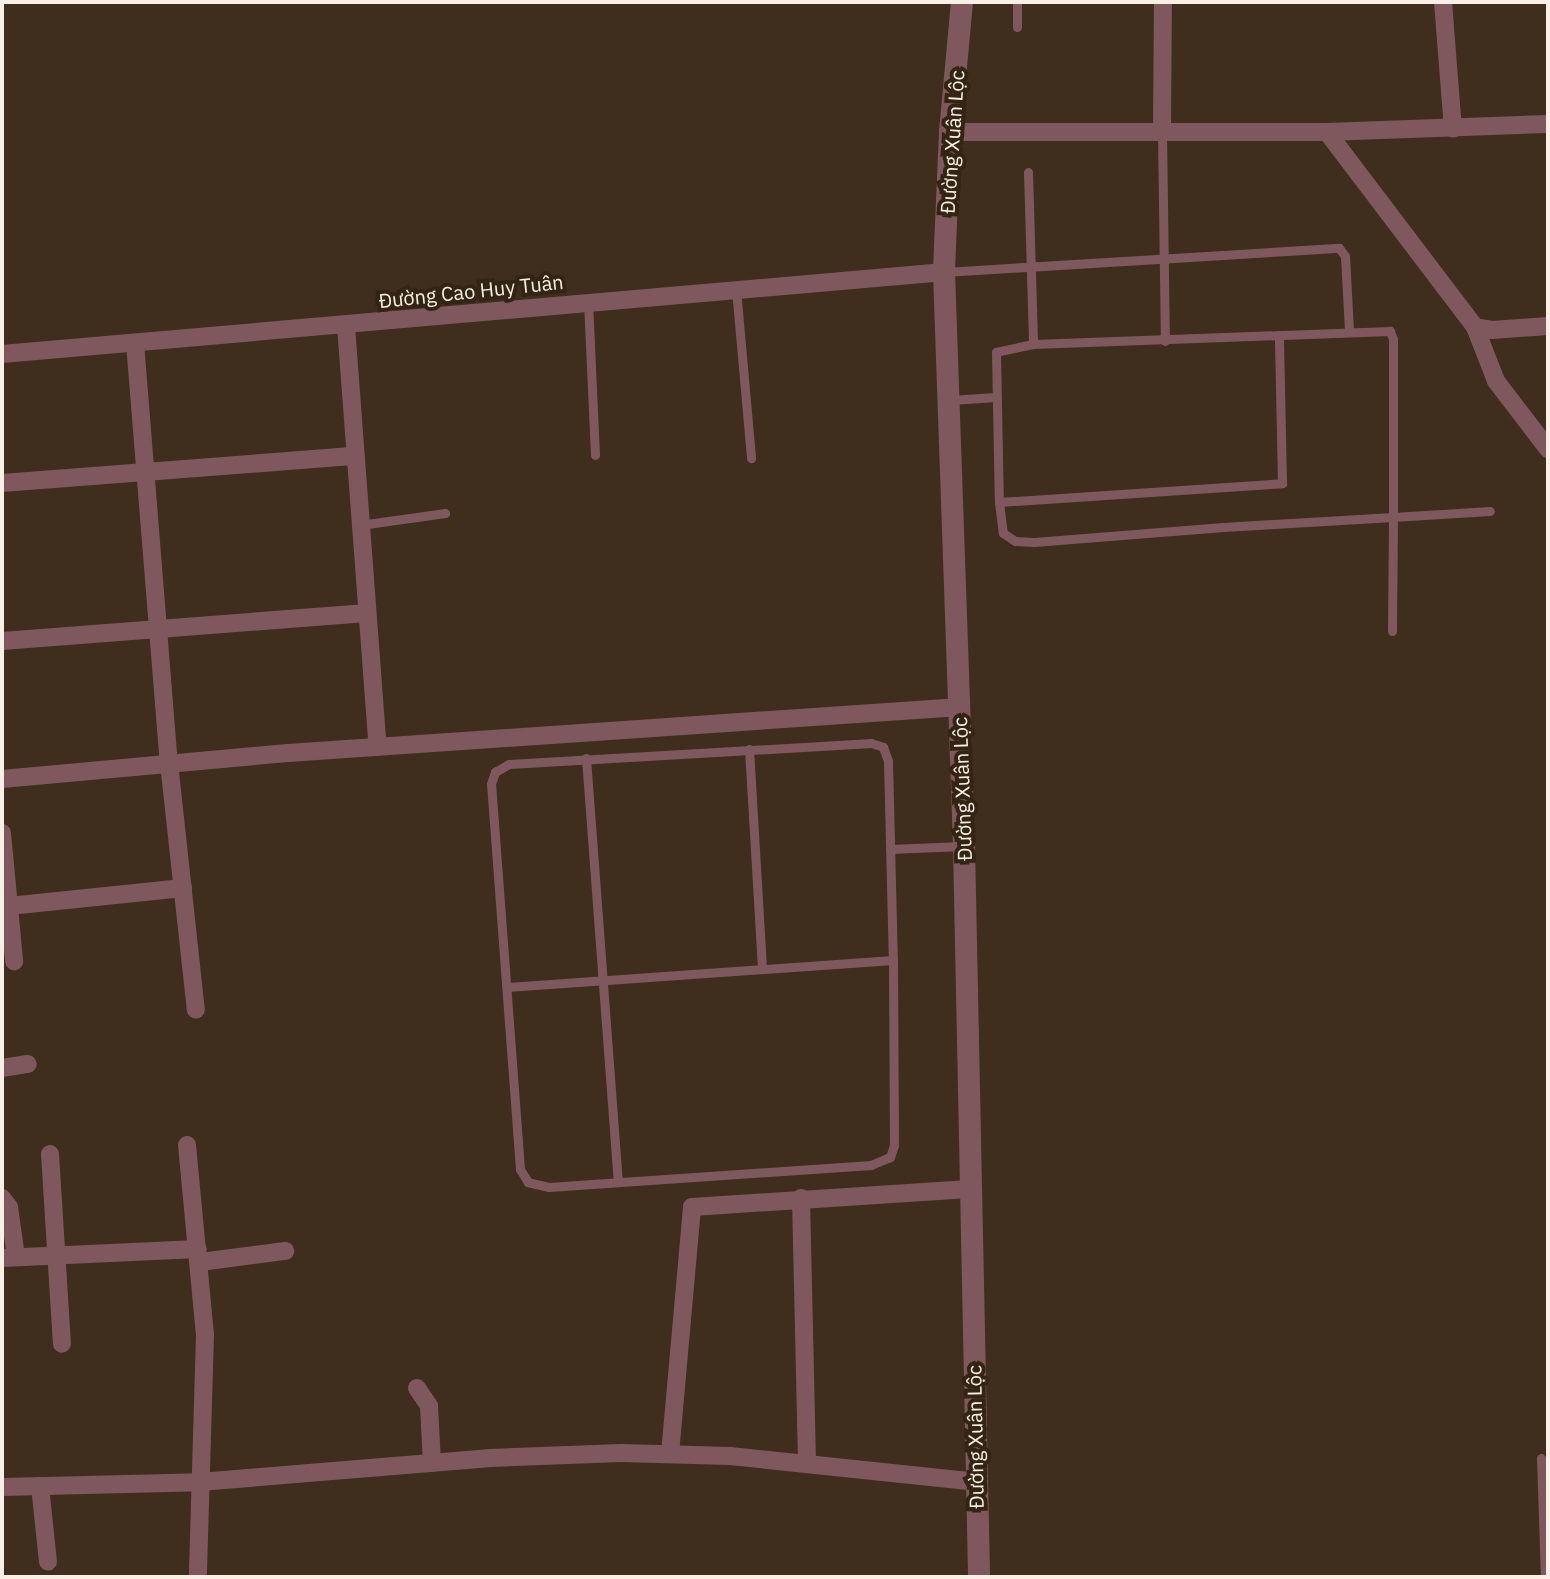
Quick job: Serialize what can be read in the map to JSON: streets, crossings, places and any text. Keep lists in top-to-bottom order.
{
  "streets": {
    "street": ["Đường Xuân Lộc", "Đường Cao Huy Tuân"]
  },
  "crossings": [
    ["Đường Xuân Lộc", "Đường Cao Huy Tuân"]
  ]
}
